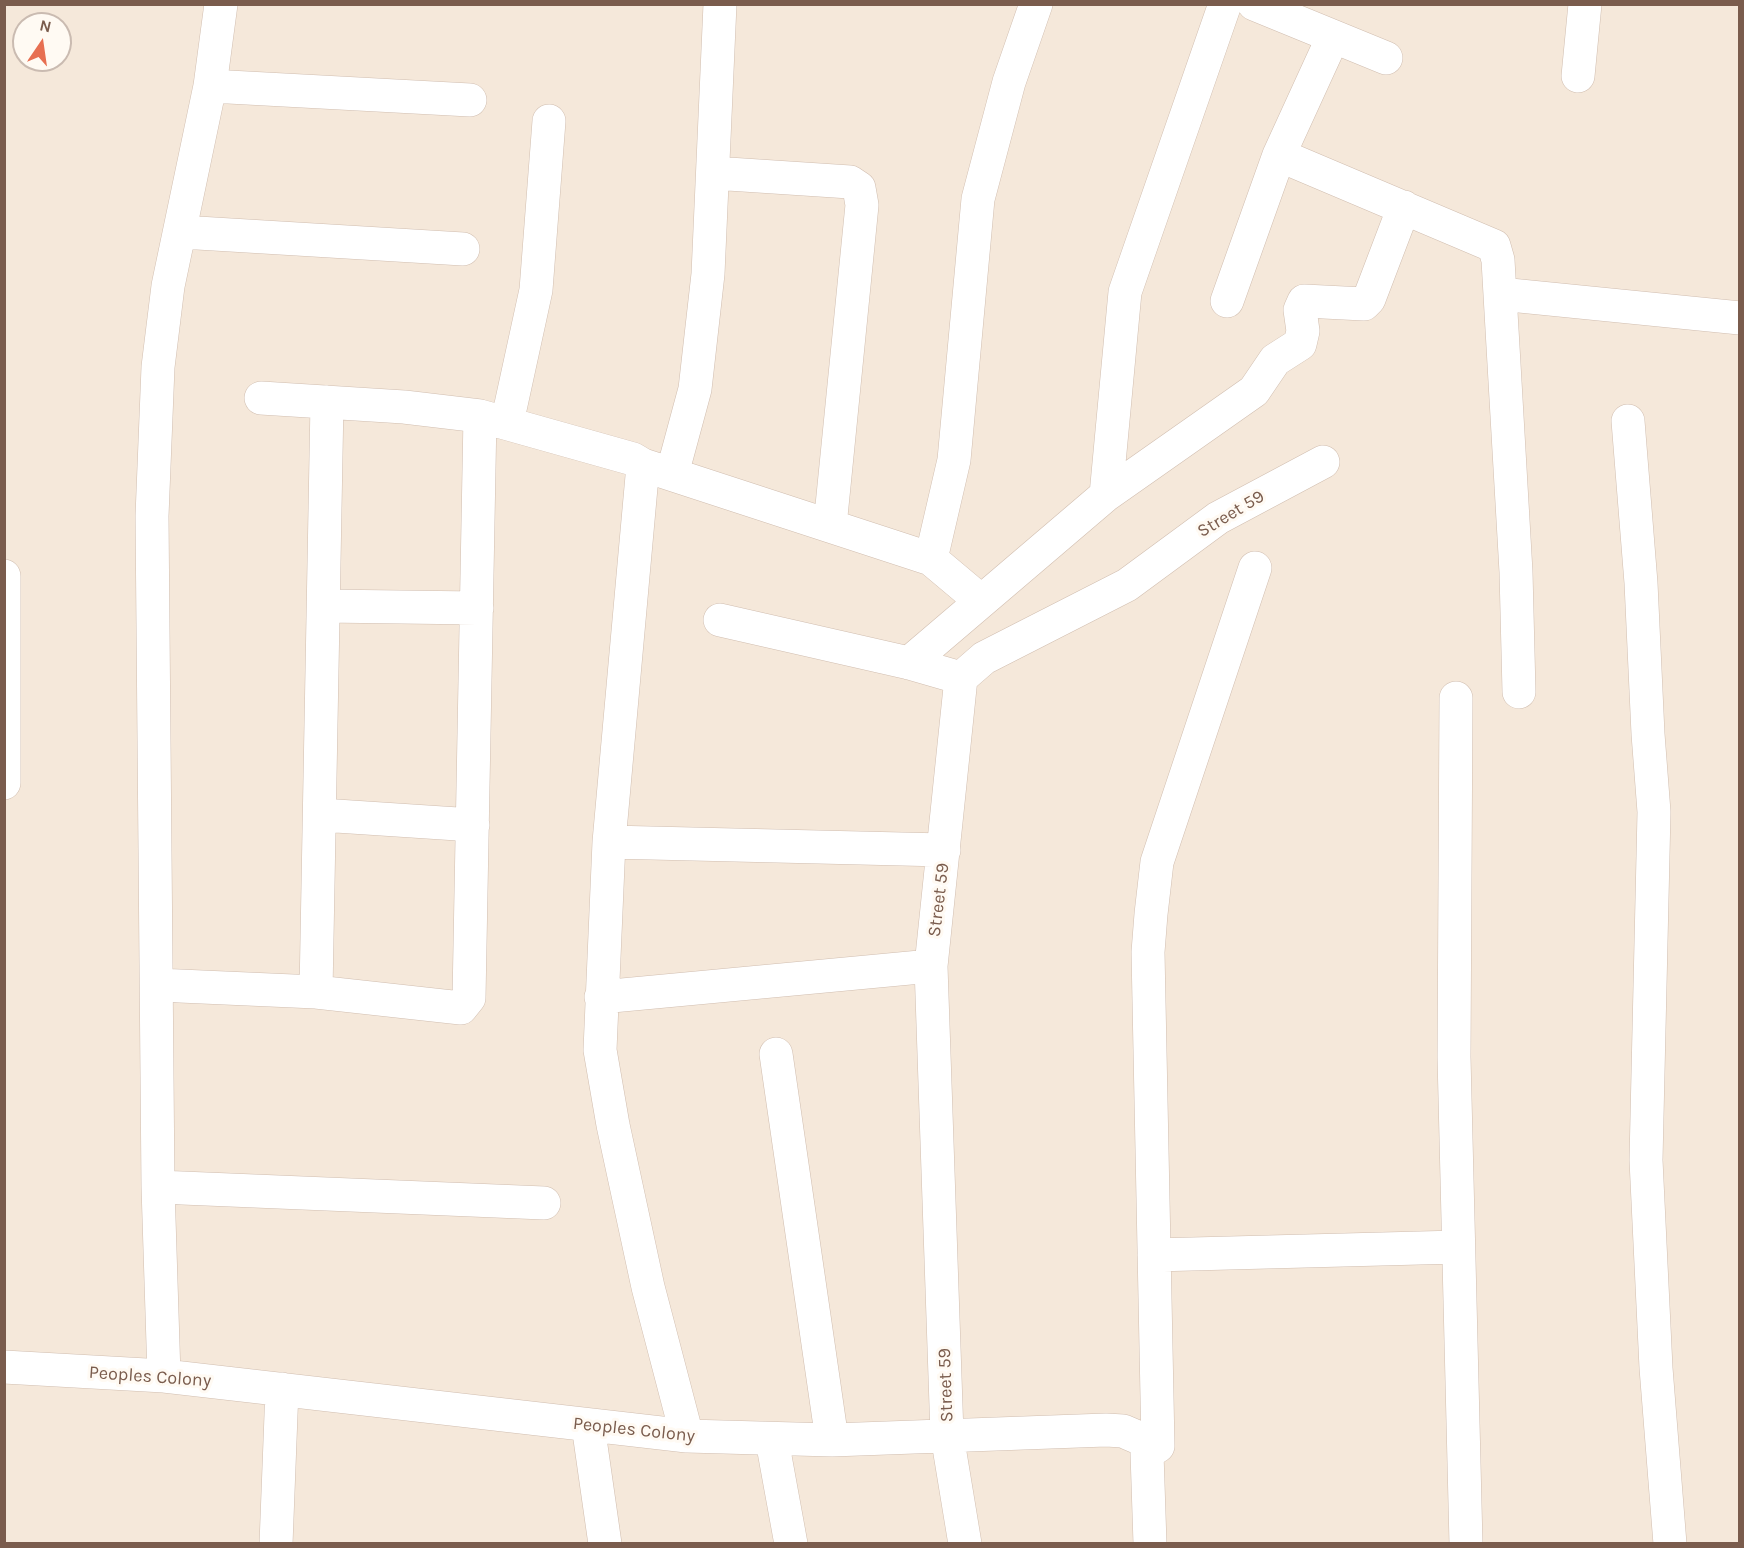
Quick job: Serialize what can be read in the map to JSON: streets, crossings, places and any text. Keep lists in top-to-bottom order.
{
  "streets": {
    "street": ["Street 59", "Peoples Colony"]
  },
  "crossings": [
    ["Street 59", "Peoples Colony"]
  ],
  "north": "top"
}
